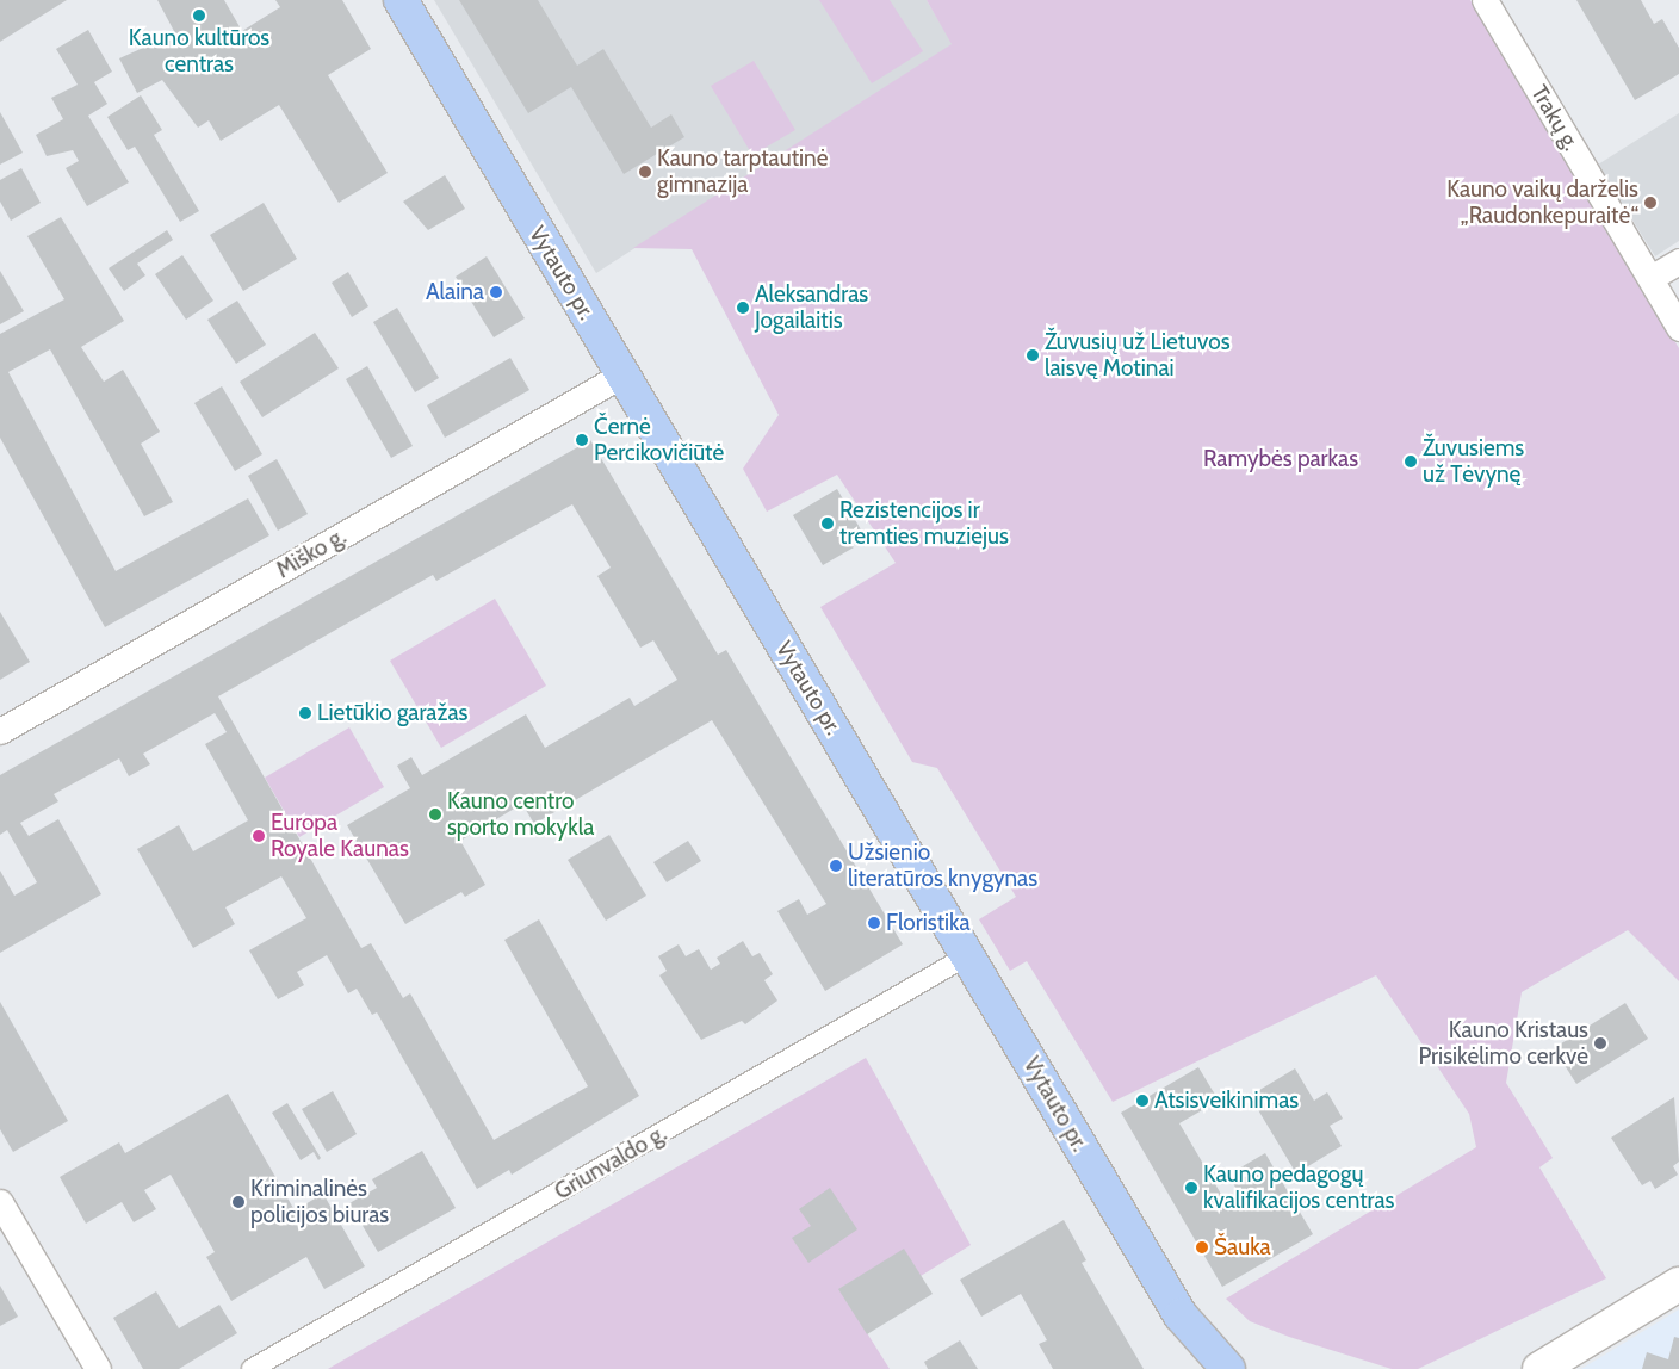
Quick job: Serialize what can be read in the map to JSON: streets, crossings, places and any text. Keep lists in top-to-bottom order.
{
  "streets": {
    "main road": ["Vytauto pr."],
    "street": ["Trakų g.", "Miško g.", "Griunvaldo g."]
  },
  "crossings": [
    ["Vytauto pr.", "Miško g."],
    ["Vytauto pr.", "Griunvaldo g."]
  ],
  "parks": ["Ramybės parkas"],
  "places": [
    "Kauno kultūros centras",
    "Kauno tarptautinė gimnazija",
    "Kauno vaikų darželis „Raudonkepuraitė“",
    "Alaina",
    "Aleksandras Jogailaitis",
    "Žuvusių už Lietuvos laisvę Motinai",
    "Černė Percikovičiūtė",
    "Žuvusiems už Tėvynę",
    "Rezistencijos ir tremties muziejus",
    "Lietūkio garažas",
    "Kauno centro sporto mokykla",
    "Europa Royale Kaunas",
    "Užsienio literatūros knygynas",
    "Floristika",
    "Kauno Kristaus Prisikėlimo cerkvė",
    "Atsisveikinimas",
    "Kauno pedagogų kvalifikacijos centras",
    "Kriminalinės policijos biuras",
    "Šauka"
  ]
}
